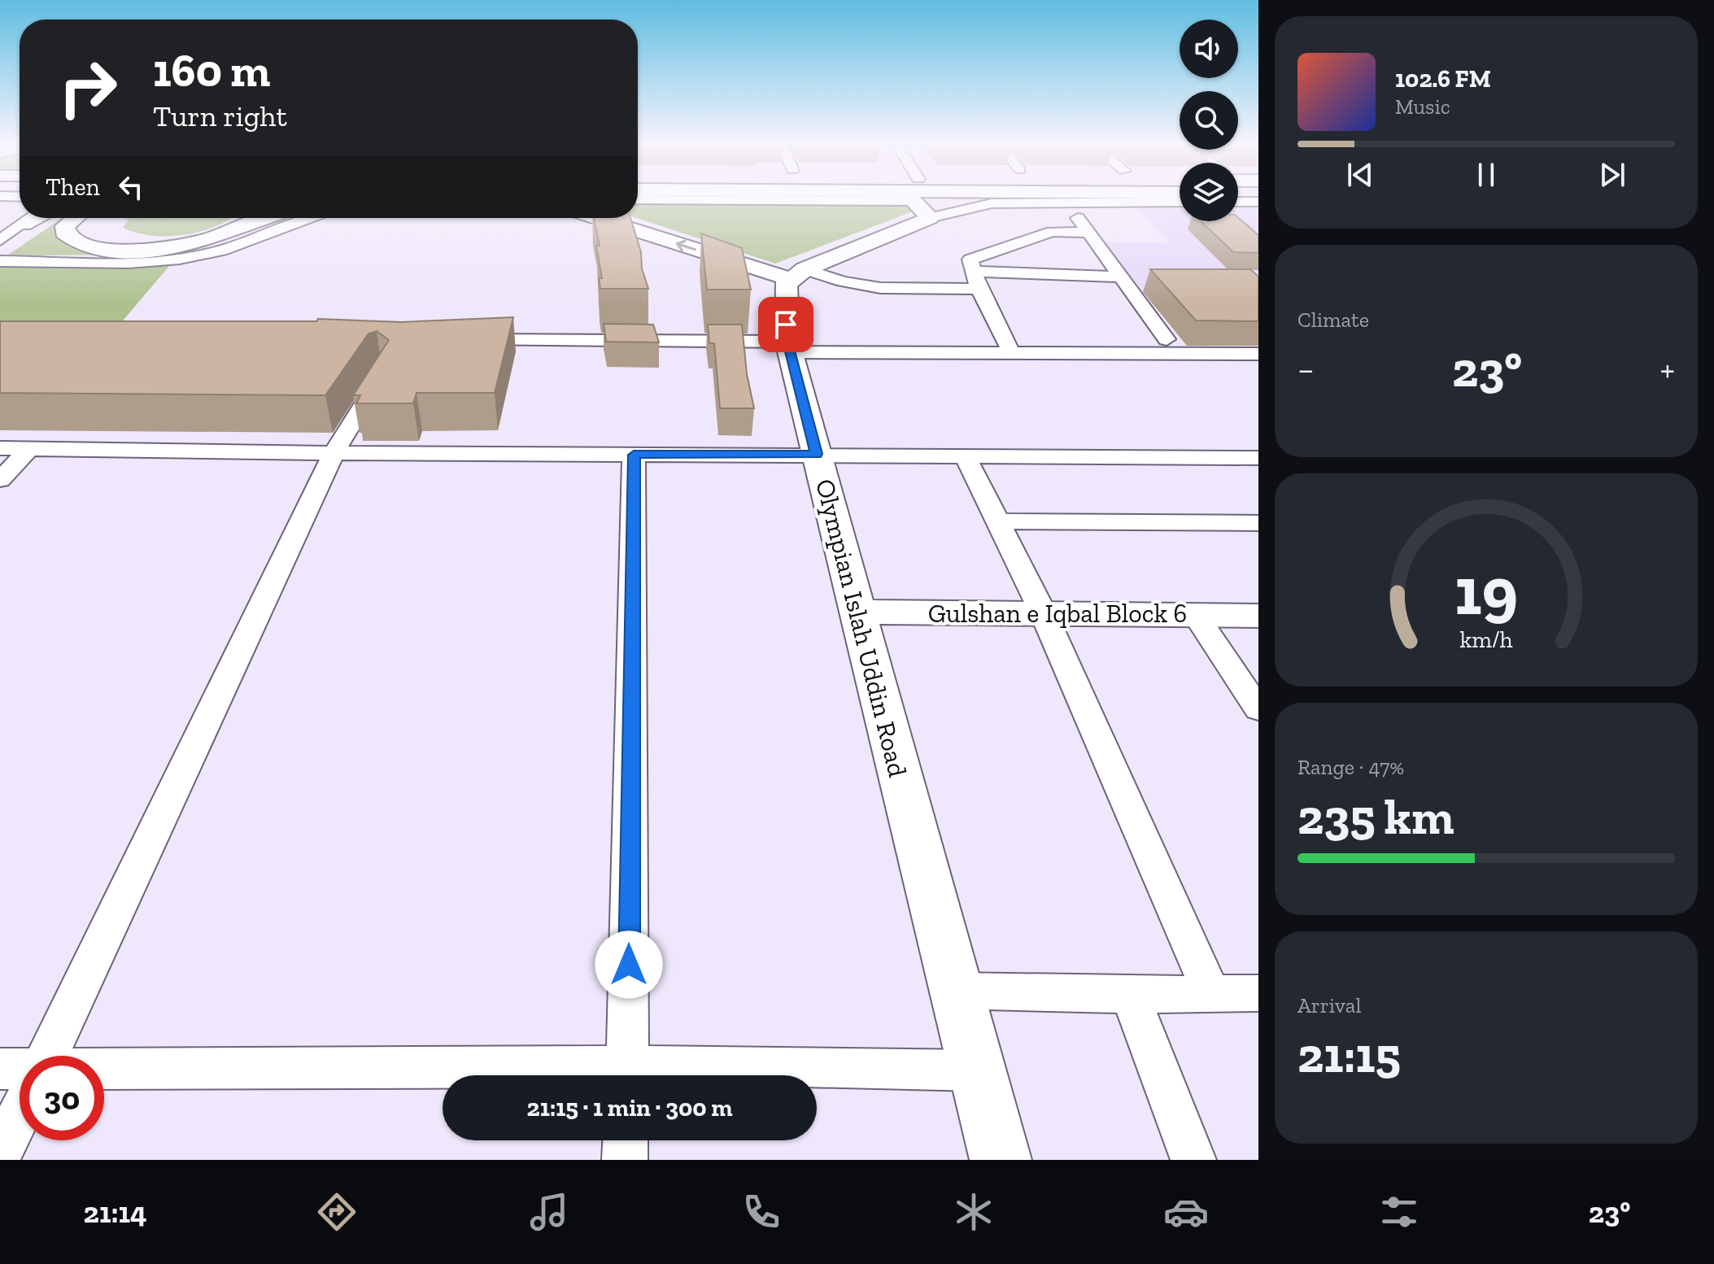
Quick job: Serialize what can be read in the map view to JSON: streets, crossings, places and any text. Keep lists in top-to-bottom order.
{
  "streets": {
    "main road": ["Gulshan e Iqbal Block 6", "Olympian Islah Uddin Road"]
  },
  "crossings": [
    ["Gulshan e Iqbal Block 6", "Olympian Islah Uddin Road"]
  ],
  "page": {
    "turn": ["160 m", "Turn right"],
    "song": ["102.6 FM", "Music"],
    "then": "Then",
    "tile": [
      "Climate",
      ["Range · 47%", "235 km"],
      ["Arrival", "21:15"]
    ],
    "heat": ["−", "23°", "+"],
    "limit": "30",
    "trip": "21:15 · 1 min · 300 m",
    "tabs": ["21:14", "23°"],
    "gauge": ["19", "km/h"]
  }
}
